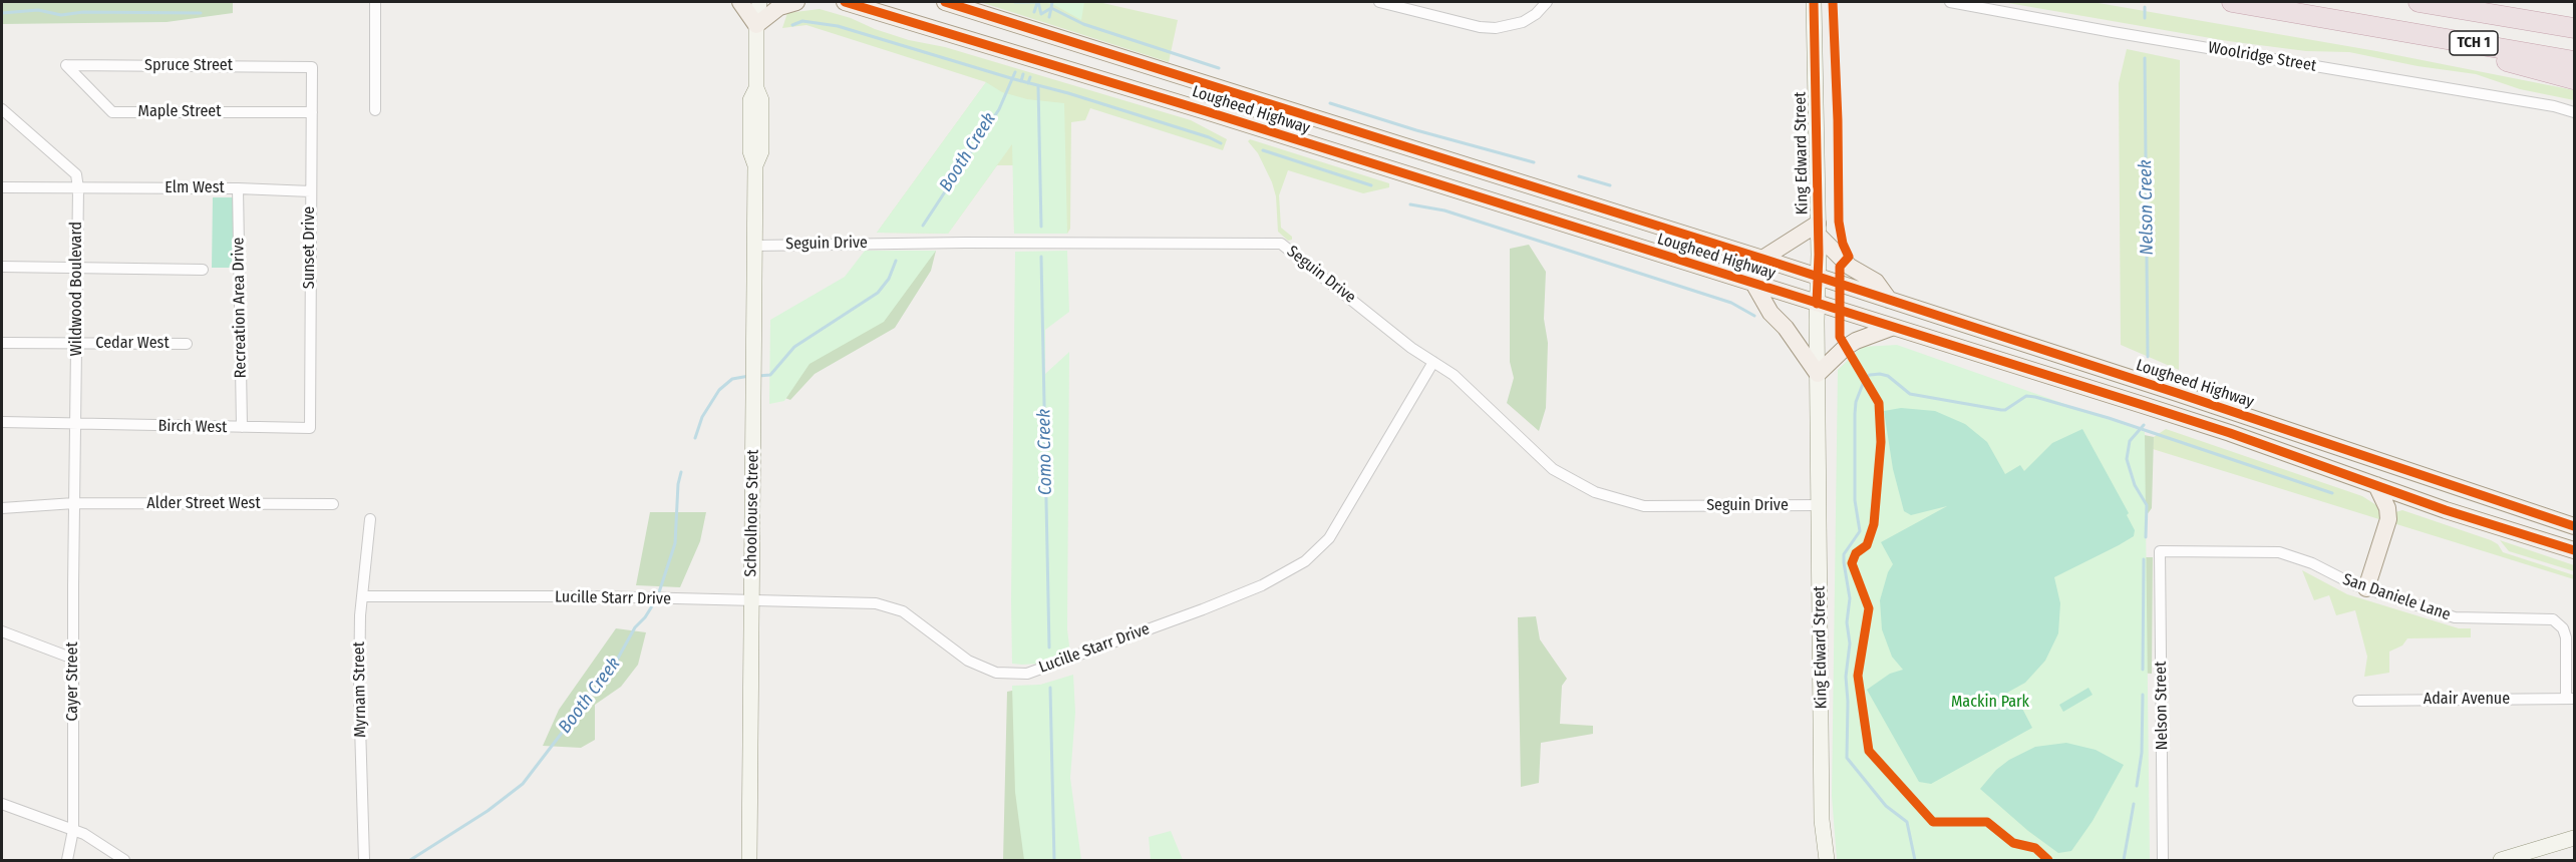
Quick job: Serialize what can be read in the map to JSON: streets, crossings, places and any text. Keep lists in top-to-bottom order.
{
  "streets": {
    "highway": ["TCH 1"],
    "main road": ["Lougheed Highway", "King Edward Street", "Schoolhouse Street"],
    "street": [
      "Woolridge Street",
      "Spruce Street",
      "Maple Street",
      "Elm West",
      "Seguin Drive",
      "Sunset Drive",
      "Wildwood Boulevard",
      "Recreation Area Drive",
      "Cedar West",
      "Birch West",
      "Alder Street West",
      "San Daniele Lane",
      "Lucille Starr Drive",
      "Cayer Street",
      "Myrnam Street",
      "Adair Avenue",
      "Nelson Street"
    ]
  },
  "crossings": [
    ["Spruce Street", "Maple Street"],
    ["Spruce Street", "Sunset Drive"],
    ["Lougheed Highway", "King Edward Street"],
    ["Maple Street", "Sunset Drive"],
    ["King Edward Street", "Seguin Drive"],
    ["Elm West", "Sunset Drive"],
    ["Elm West", "Wildwood Boulevard"],
    ["Elm West", "Recreation Area Drive"],
    ["Seguin Drive", "Schoolhouse Street"],
    ["Seguin Drive", "Lucille Starr Drive"],
    ["Sunset Drive", "Birch West"],
    ["Wildwood Boulevard", "Cedar West"],
    ["Wildwood Boulevard", "Birch West"],
    ["Wildwood Boulevard", "Alder Street West"],
    ["Wildwood Boulevard", "Cayer Street"],
    ["Recreation Area Drive", "Birch West"],
    ["Alder Street West", "Cayer Street"],
    ["Schoolhouse Street", "Lucille Starr Drive"],
    ["San Daniele Lane", "Adair Avenue"],
    ["San Daniele Lane", "Nelson Street"],
    ["Lucille Starr Drive", "Myrnam Street"]
  ],
  "water": ["Booth Creek", "Nelson Creek", "Como Creek"],
  "parks": ["Mackin Park"]
}
